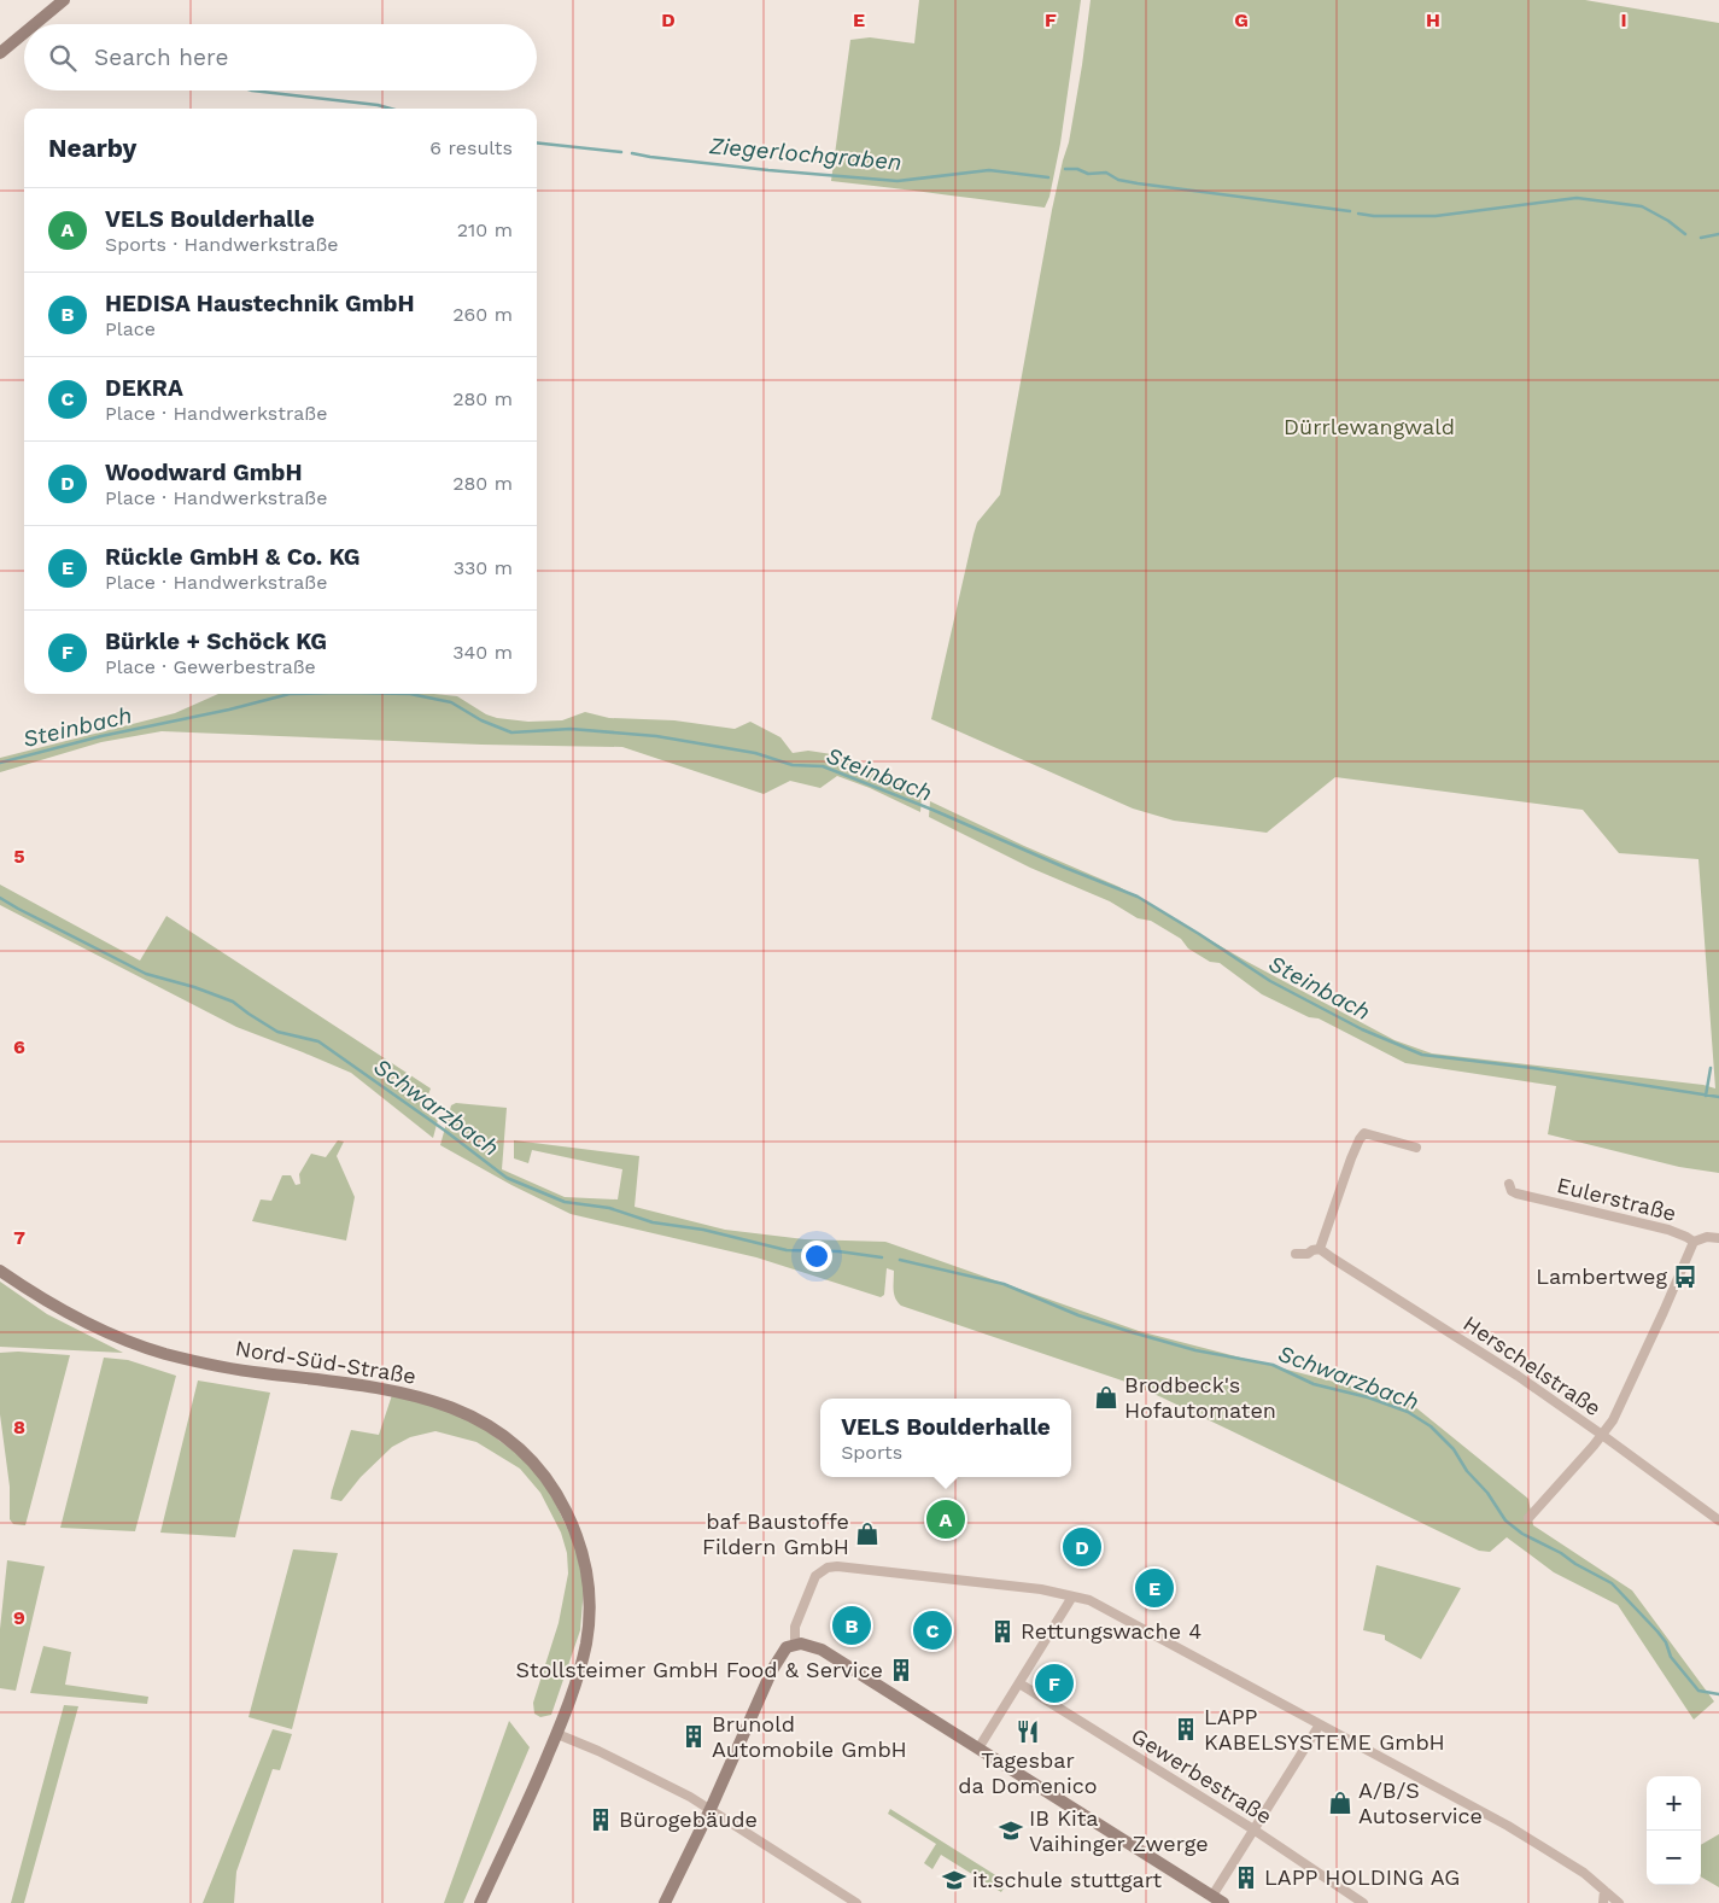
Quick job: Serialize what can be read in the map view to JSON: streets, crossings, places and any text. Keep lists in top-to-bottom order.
{
  "streets": {
    "main road": ["Nord-Süd-Straße"],
    "street": ["Eulerstraße", "Herschelstraße", "Gewerbestraße"]
  },
  "water": ["Ziegerlochgraben", "Steinbach", "Schwarzbach"],
  "parks": ["Dürrlewangwald"],
  "places": {
    "bus stop": ["Lambertweg"],
    "shop": ["Brodbeck's Hofautomaten", "baf Baustoffe Fildern GmbH", "A/B/S Autoservice"],
    "building": [
      "Rettungswache 4",
      "Stollsteimer GmbH Food & Service",
      "LAPP KABELSYSTEME GmbH",
      "Brunold Automobile GmbH",
      "Bürogebäude",
      "LAPP HOLDING AG"
    ],
    "restaurant": ["Tagesbar da Domenico"],
    "school or university": ["IB Kita Vaihinger Zwerge", "it.schule stuttgart"]
  },
  "page": {
    "search": "Search here",
    "heading": ["Nearby", "6 results"],
    "list": [
      {
        "mark": "A",
        "name": "VELS Boulderhalle",
        "note": "Sports · Handwerkstraße",
        "value": "210 m"
      },
      {
        "mark": "B",
        "name": "HEDISA Haustechnik GmbH",
        "note": "Place",
        "value": "260 m"
      },
      {
        "mark": "C",
        "name": "DEKRA",
        "note": "Place · Handwerkstraße",
        "value": "280 m"
      },
      {
        "mark": "D",
        "name": "Woodward GmbH",
        "note": "Place · Handwerkstraße",
        "value": "280 m"
      },
      {
        "mark": "E",
        "name": "Rückle GmbH & Co. KG",
        "note": "Place · Handwerkstraße",
        "value": "330 m"
      },
      {
        "mark": "F",
        "name": "Bürkle + Schöck KG",
        "note": "Place · Gewerbestraße",
        "value": "340 m"
      }
    ],
    "popup": ["VELS Boulderhalle", "Sports"],
    "pins": [
      "A",
      "D",
      "E",
      "B",
      "C",
      "F"
    ],
    "map_buttons": ["+", "−"]
  },
  "grid": {
    "columns": [
      "D",
      "E",
      "F",
      "G",
      "H",
      "I"
    ],
    "rows": [
      "5",
      "6",
      "7",
      "8",
      "9"
    ]
  }
}
